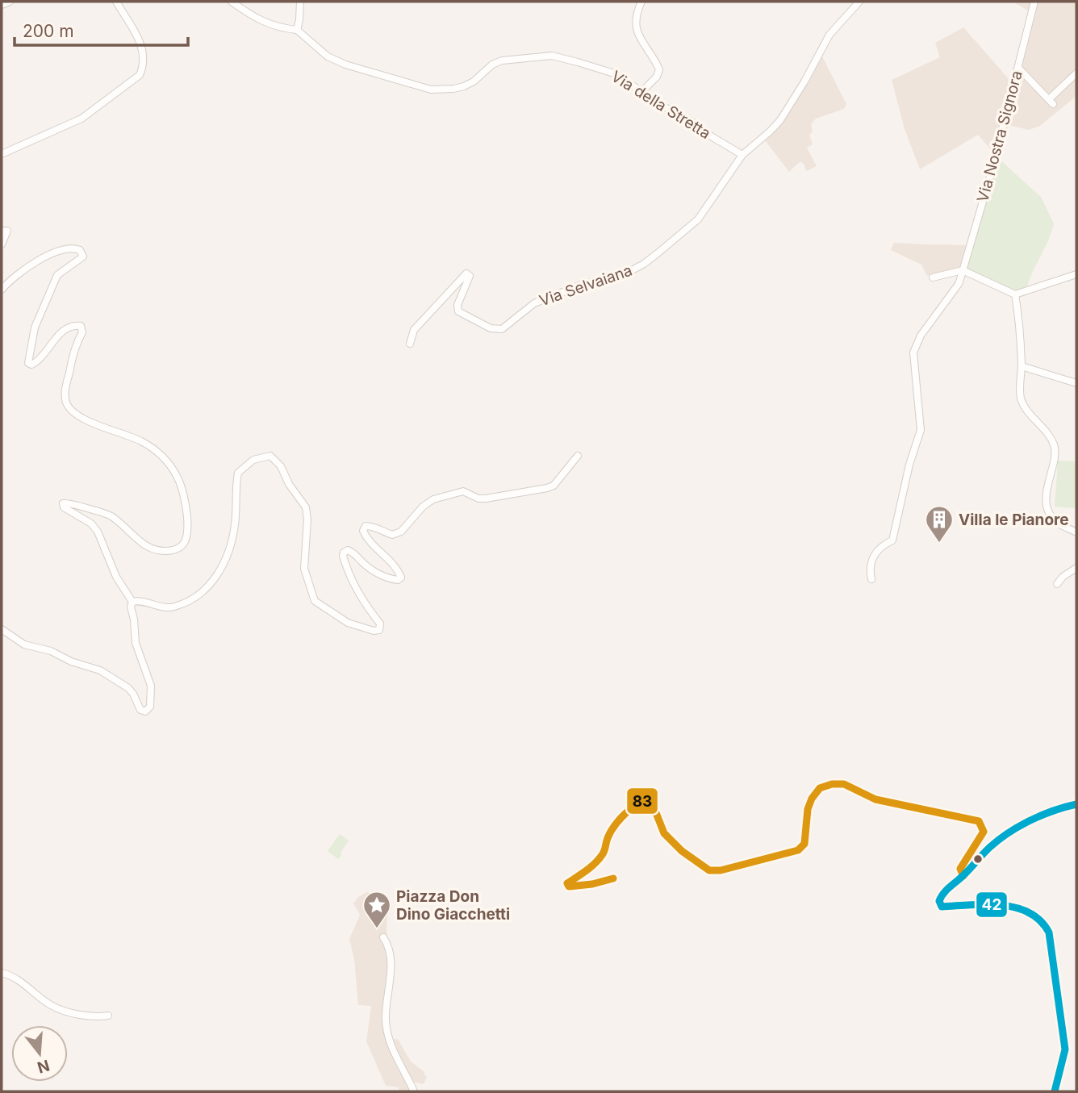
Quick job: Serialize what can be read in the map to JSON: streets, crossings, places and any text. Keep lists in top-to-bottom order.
{
  "streets": {
    "street": ["Via della Stretta", "Via Nostra Signora", "Via Selvaiana"]
  },
  "crossings": [
    ["Via della Stretta", "Via Selvaiana"]
  ],
  "places": {
    "building": ["Villa le Pianore"],
    "place": ["Piazza Don Dino Giacchetti"]
  },
  "lines": ["transit line 83", "transit line 42"],
  "scale_bar": "200 m",
  "north": "bottom"
}
